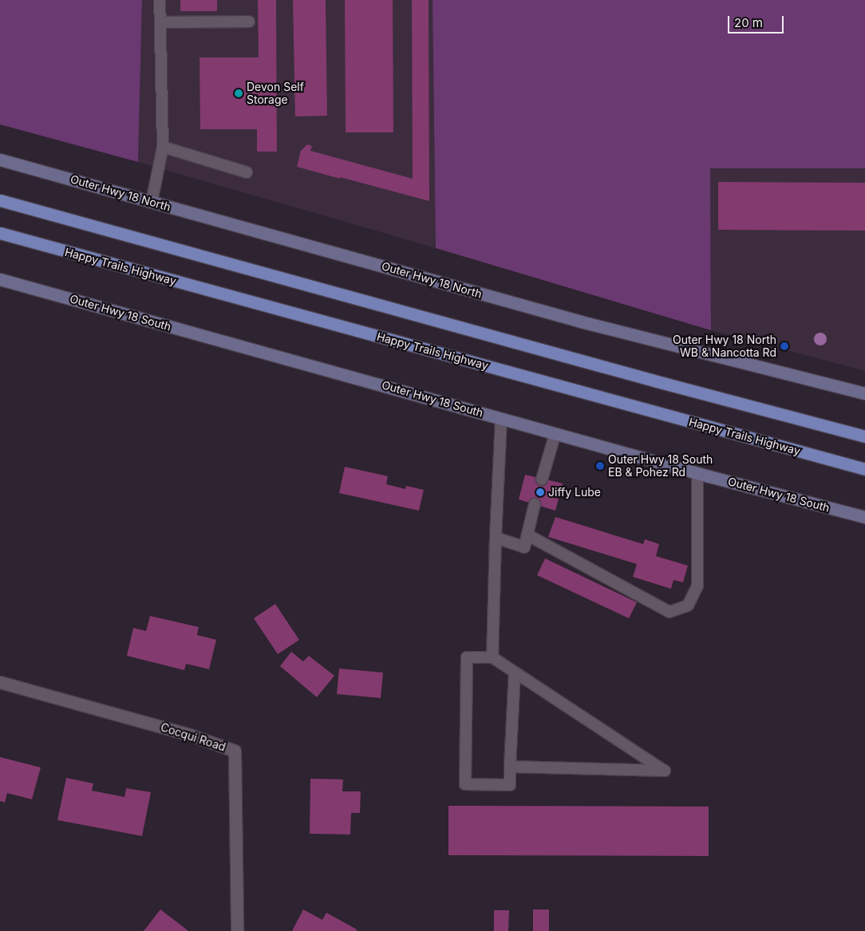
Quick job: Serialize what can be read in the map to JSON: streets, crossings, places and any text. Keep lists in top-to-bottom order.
{
  "streets": {
    "main road": ["Happy Trails Highway"],
    "street": ["Outer Hwy 18 North", "Outer Hwy 18 South", "Cocqui Road"]
  },
  "places": [
    "Devon Self Storage",
    "Outer Hwy 18 North WB & Nancotta Rd",
    "Outer Hwy 18 South EB & Pohez Rd",
    "Jiffy Lube"
  ],
  "scale_bar": "20 m"
}
